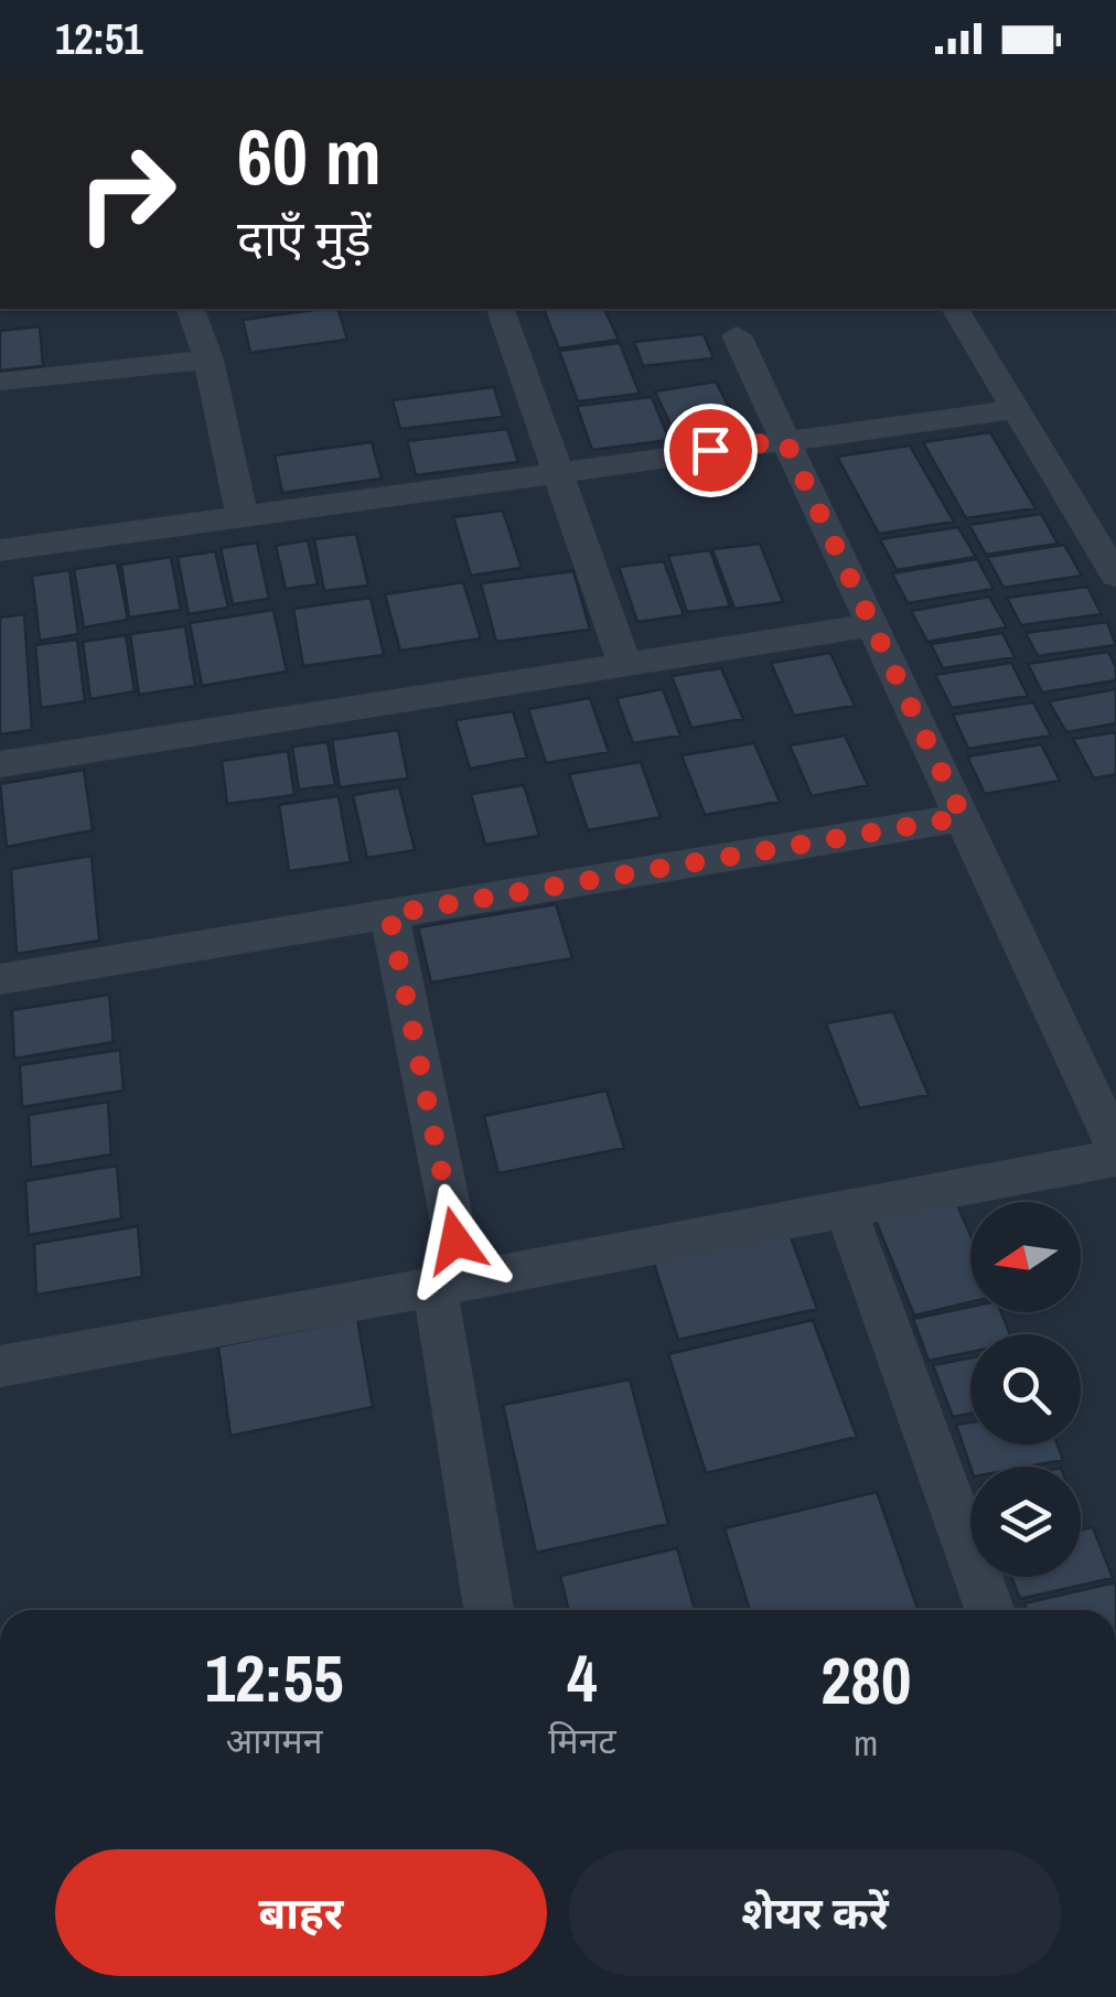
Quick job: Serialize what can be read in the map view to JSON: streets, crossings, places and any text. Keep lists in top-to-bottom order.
{
  "north": "left",
  "page": {
    "status": "12:51",
    "turn": ["60 m", "दाएँ मुड़ें"],
    "eta": [
      "12:55",
      "आगमन",
      "4",
      "मिनट",
      "280",
      "m"
    ],
    "buttons": ["बाहर", "शेयर करें"]
  }
}
